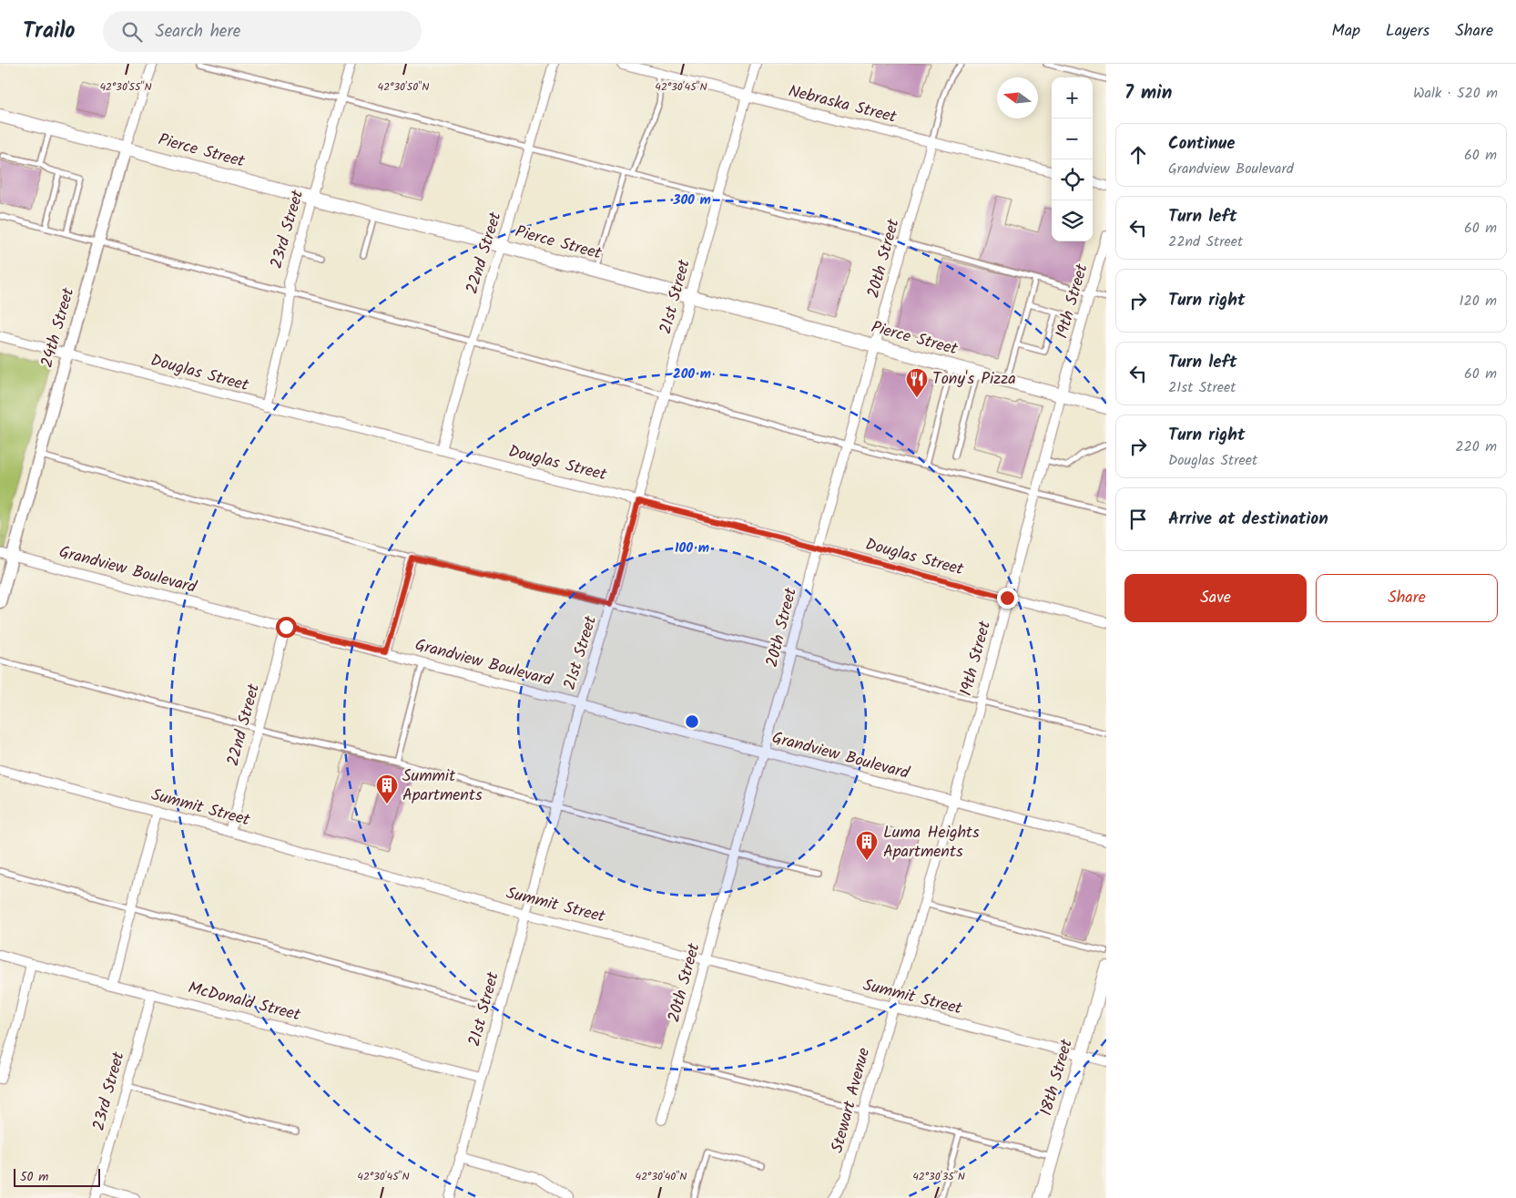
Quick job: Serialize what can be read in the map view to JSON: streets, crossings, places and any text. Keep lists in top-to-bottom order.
{
  "streets": {
    "main road": ["Pierce Street", "18th Street"],
    "street": [
      "Nebraska Street",
      "23rd Street",
      "22nd Street",
      "20th Street",
      "21st Street",
      "19th Street",
      "24th Street",
      "Douglas Street",
      "Grandview Boulevard",
      "Summit Street",
      "McDonald Street",
      "Stewart Avenue"
    ]
  },
  "crossings": [
    ["Nebraska Street", "20th Street"],
    ["Nebraska Street", "21st Street"],
    ["Pierce Street", "23rd Street"],
    ["Pierce Street", "22nd Street"],
    ["Pierce Street", "20th Street"],
    ["Pierce Street", "21st Street"],
    ["Pierce Street", "19th Street"],
    ["Pierce Street", "24th Street"],
    ["23rd Street", "Douglas Street"],
    ["23rd Street", "McDonald Street"],
    ["22nd Street", "Douglas Street"],
    ["22nd Street", "Grandview Boulevard"],
    ["22nd Street", "Summit Street"],
    ["20th Street", "Douglas Street"],
    ["20th Street", "Grandview Boulevard"],
    ["20th Street", "Summit Street"],
    ["21st Street", "Douglas Street"],
    ["21st Street", "Grandview Boulevard"],
    ["21st Street", "Summit Street"],
    ["21st Street", "McDonald Street"],
    ["19th Street", "Douglas Street"],
    ["19th Street", "Grandview Boulevard"],
    ["19th Street", "Summit Street"],
    ["19th Street", "Stewart Avenue"],
    ["24th Street", "Douglas Street"],
    ["24th Street", "Grandview Boulevard"],
    ["Summit Street", "18th Street"],
    ["Summit Street", "Stewart Avenue"]
  ],
  "places": {
    "restaurant": ["Tony's Pizza"],
    "building": ["Summit Apartments", "Luma Heights Apartments"]
  },
  "scale_bar": "50 m",
  "north": "left",
  "page": {
    "header": "Trailo",
    "search": "Search here",
    "nav": ["Map", "Layers", "Share"],
    "heading": ["7 min", "Walk · 520 m"],
    "map_buttons": ["+", "−"],
    "list": [
      ["Continue", "Grandview Boulevard", "60 m"],
      ["Turn left", "22nd Street", "60 m"],
      ["Turn right", "120 m"],
      ["Turn left", "21st Street", "60 m"],
      ["Turn right", "Douglas Street", "220 m"],
      "Arrive at destination"
    ],
    "buttons": ["Save", "Share"],
    "scale": "50 m"
  },
  "coordinates": [
    "42°30'55\"N",
    "42°30'50\"N",
    "42°30'45\"N",
    "42°30'40\"N",
    "42°30'35\"N"
  ],
  "rings": ["300 m", "200 m", "100 m"]
}
